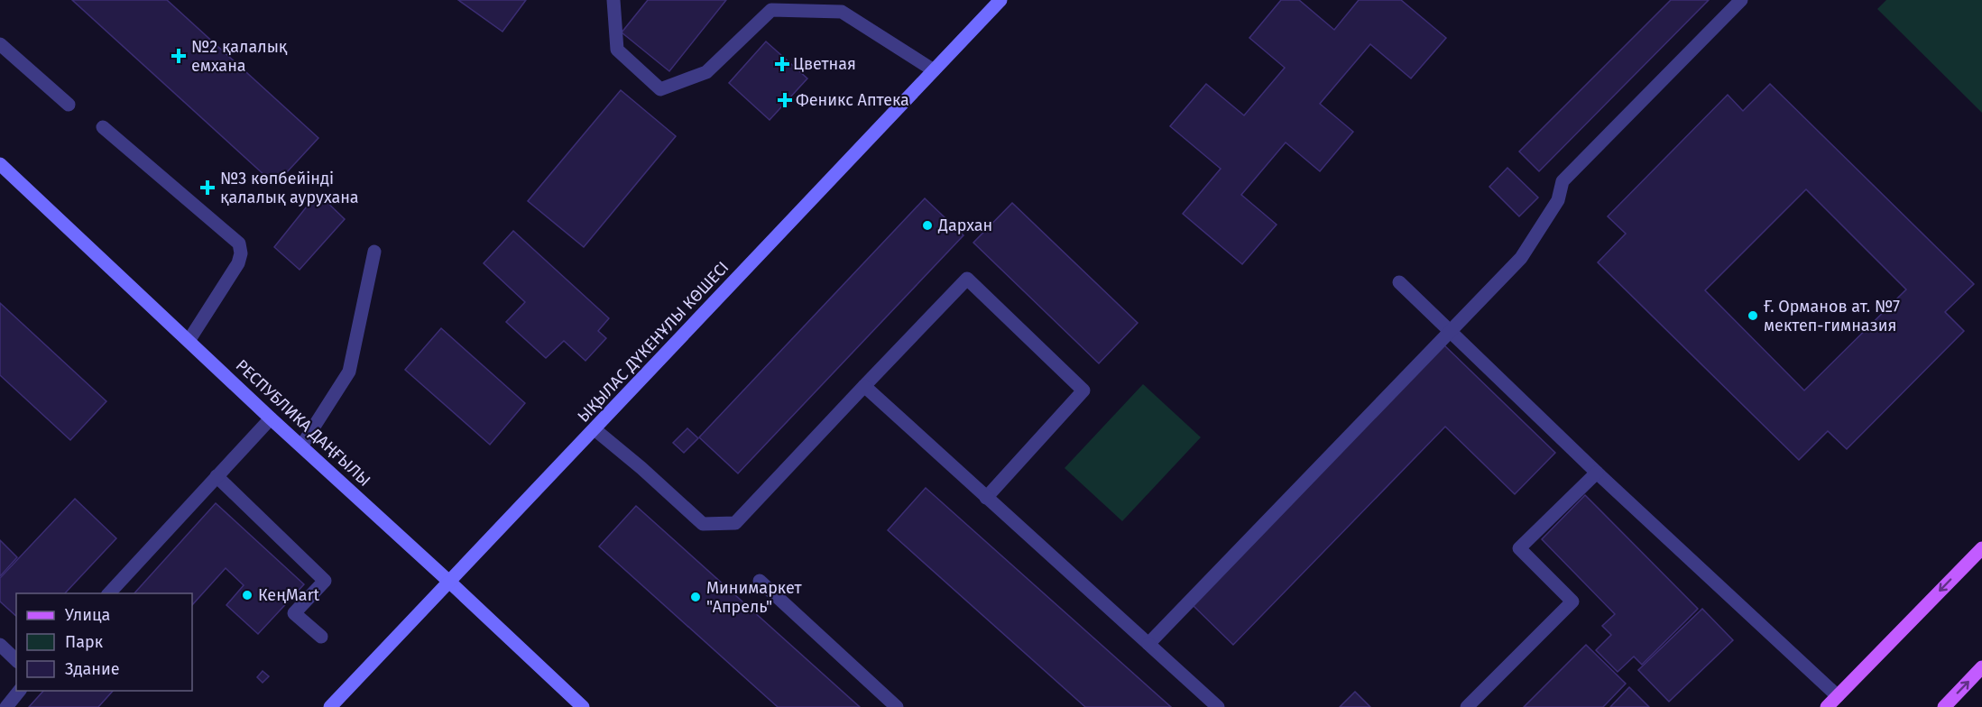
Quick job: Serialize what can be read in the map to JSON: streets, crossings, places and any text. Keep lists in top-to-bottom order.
{
  "streets": {
    "street": ["ЫҚЫЛАС ДҮКЕНҰЛЫ КӨШЕСІ", "РЕСПУБЛИКА ДАҢҒЫЛЫ"]
  },
  "crossings": [
    ["ЫҚЫЛАС ДҮКЕНҰЛЫ КӨШЕСІ", "РЕСПУБЛИКА ДАҢҒЫЛЫ"]
  ],
  "places": {
    "health": [
      "№2 қалалық емхана",
      "Цветная",
      "Феникс Аптека",
      "№3 көпбейінді қалалық аурухана"
    ],
    "other": [
      "Дархан",
      "Ғ. Орманов ат. №7 мектеп-гимназия",
      "КеңMart",
      "Минимаркет \"Апрель\""
    ]
  },
  "legend": ["Улица", "Парк", "Здание"]
}
